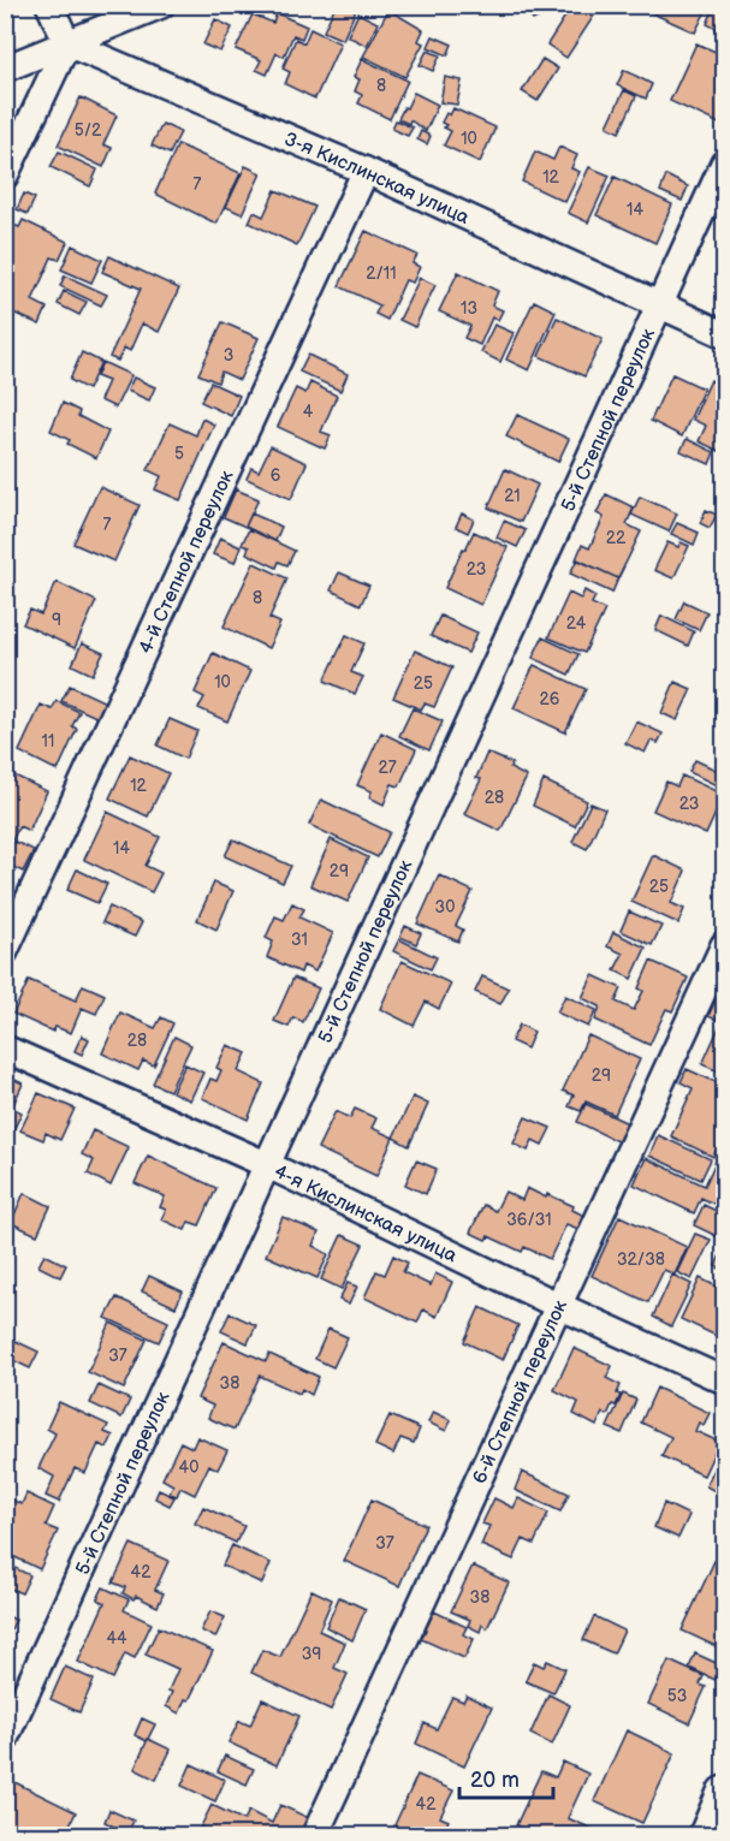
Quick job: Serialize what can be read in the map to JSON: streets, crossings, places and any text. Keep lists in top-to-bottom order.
{
  "streets": {
    "street": [
      "3-я Кислинская улица",
      "5-й Степной переулок",
      "4-й Степной переулок",
      "4-я Кислинская улица",
      "6-й Степной переулок"
    ]
  },
  "crossings": [
    ["3-я Кислинская улица", "5-й Степной переулок"],
    ["3-я Кислинская улица", "4-й Степной переулок"],
    ["5-й Степной переулок", "4-я Кислинская улица"],
    ["4-я Кислинская улица", "6-й Степной переулок"]
  ],
  "house_numbers": [
    "8",
    "5/2",
    "10",
    "12",
    "7",
    "14",
    "2/11",
    "13",
    "3",
    "4",
    "5",
    "6",
    "21",
    "7",
    "22",
    "23",
    "8",
    "9",
    "24",
    "10",
    "25",
    "26",
    "11",
    "27",
    "12",
    "28",
    "23",
    "14",
    "29",
    "25",
    "30",
    "31",
    "28",
    "29",
    "36/31",
    "32/38",
    "37",
    "38",
    "40",
    "37",
    "42",
    "38",
    "44",
    "39",
    "53",
    "42"
  ],
  "scale_bar": "20 m"
}
